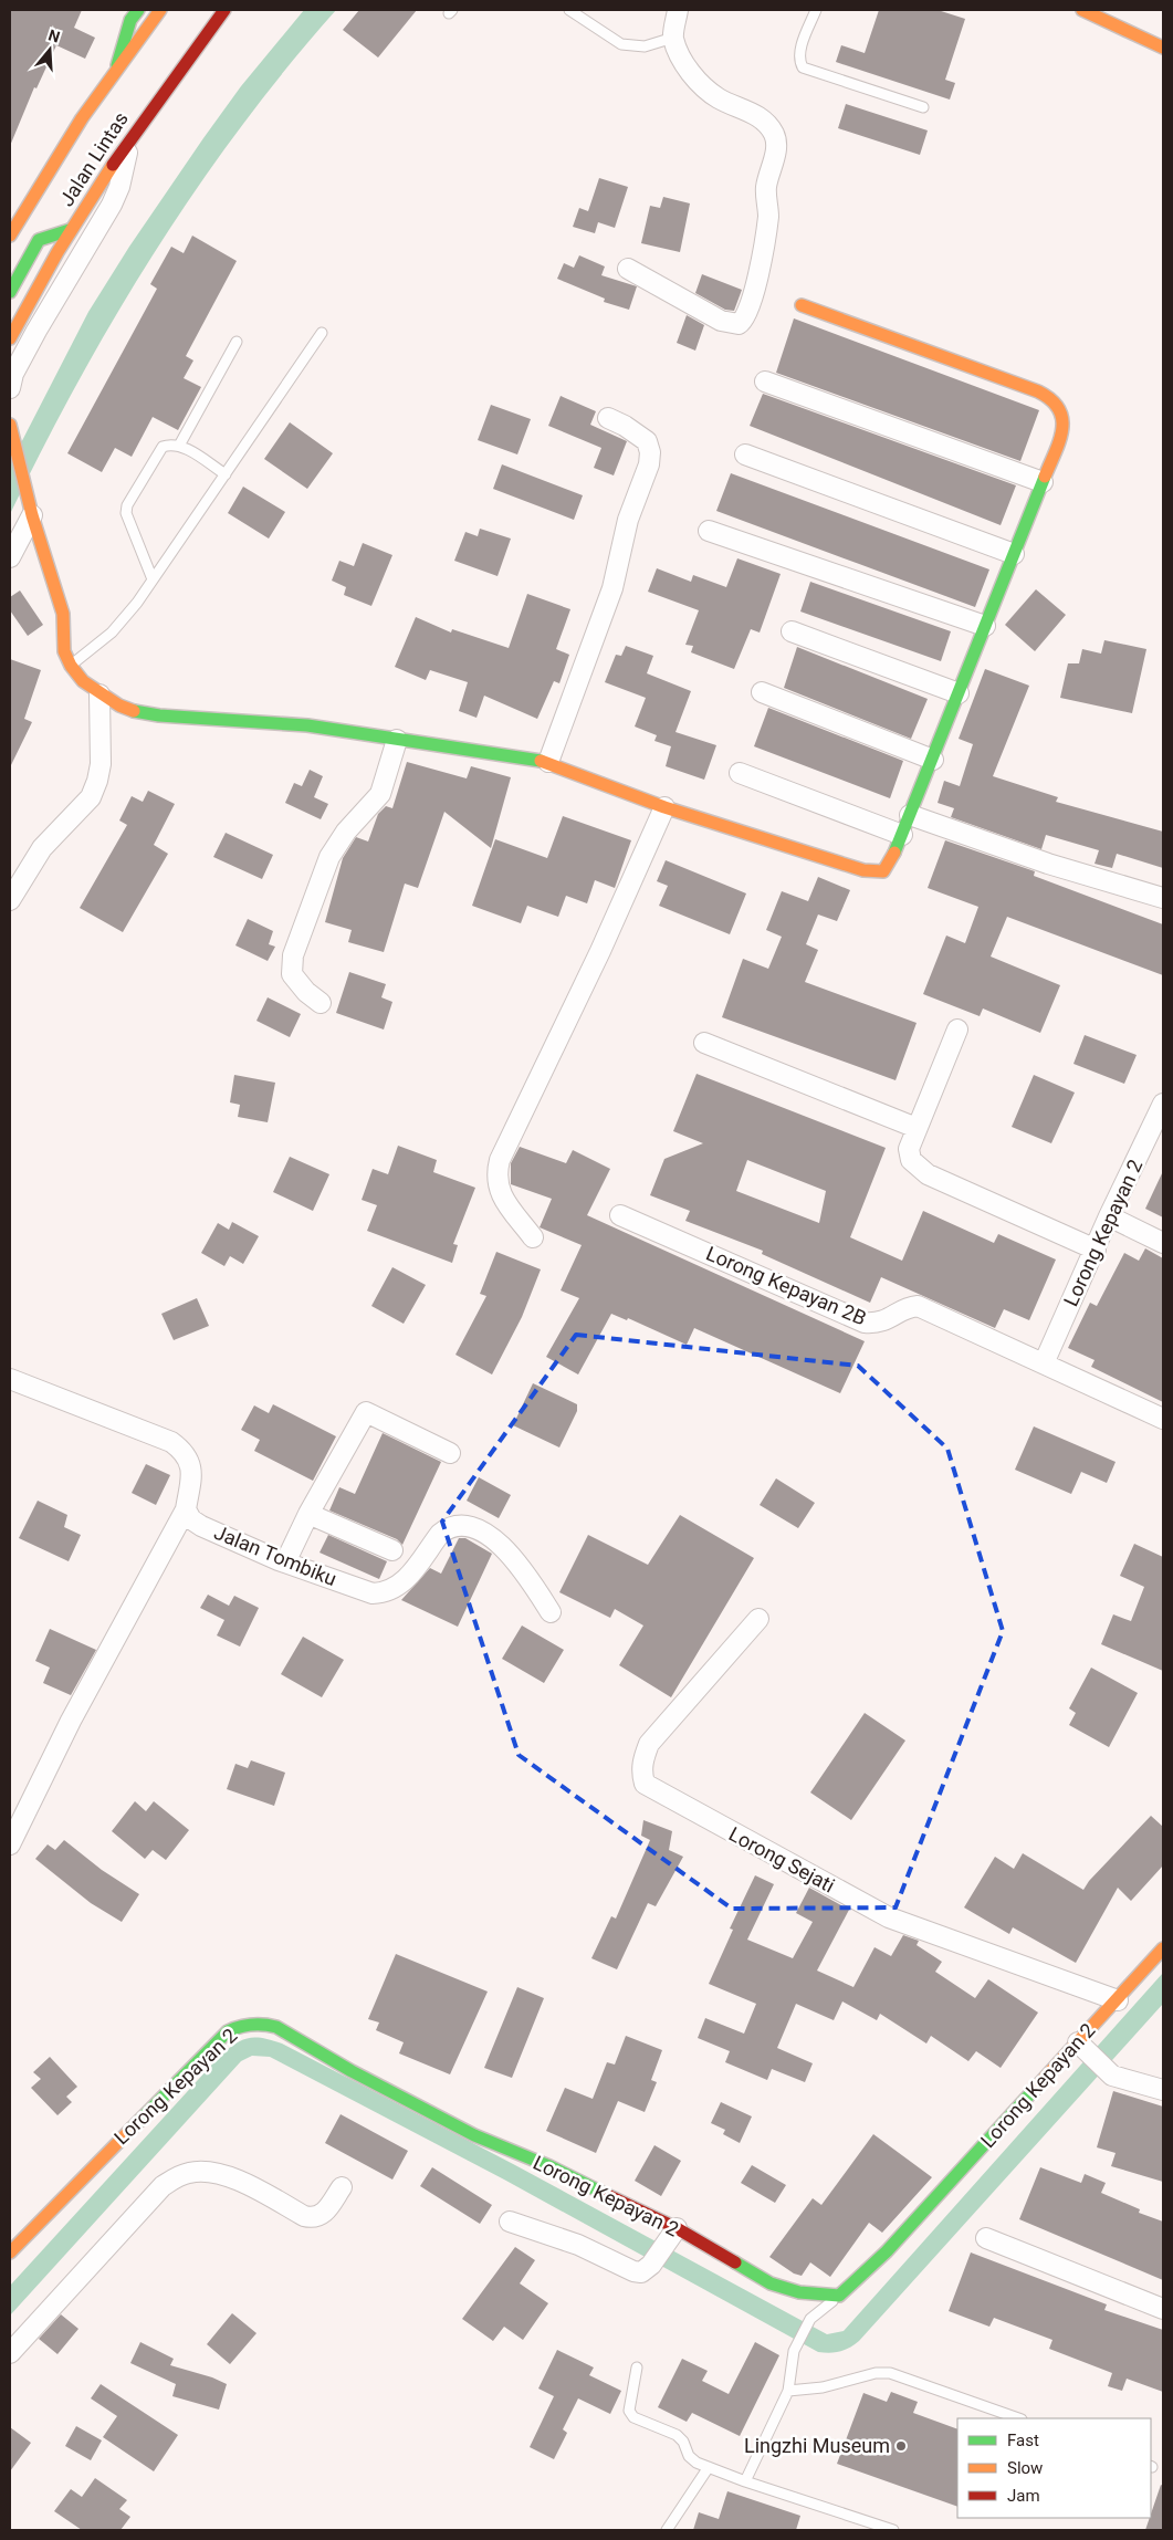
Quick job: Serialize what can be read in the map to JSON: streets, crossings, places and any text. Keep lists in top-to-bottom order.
{
  "streets": {
    "main road": ["Jalan Lintas", "Lorong Kepayan 2"],
    "street": ["Lorong Kepayan 2B", "Jalan Tombiku", "Lorong Sejati"]
  },
  "crossings": [
    ["Lorong Kepayan 2", "Lorong Kepayan 2B"],
    ["Lorong Kepayan 2", "Lorong Sejati"]
  ],
  "places": ["Lingzhi Museum"],
  "legend": ["Fast", "Slow", "Jam"],
  "north": "top"
}
